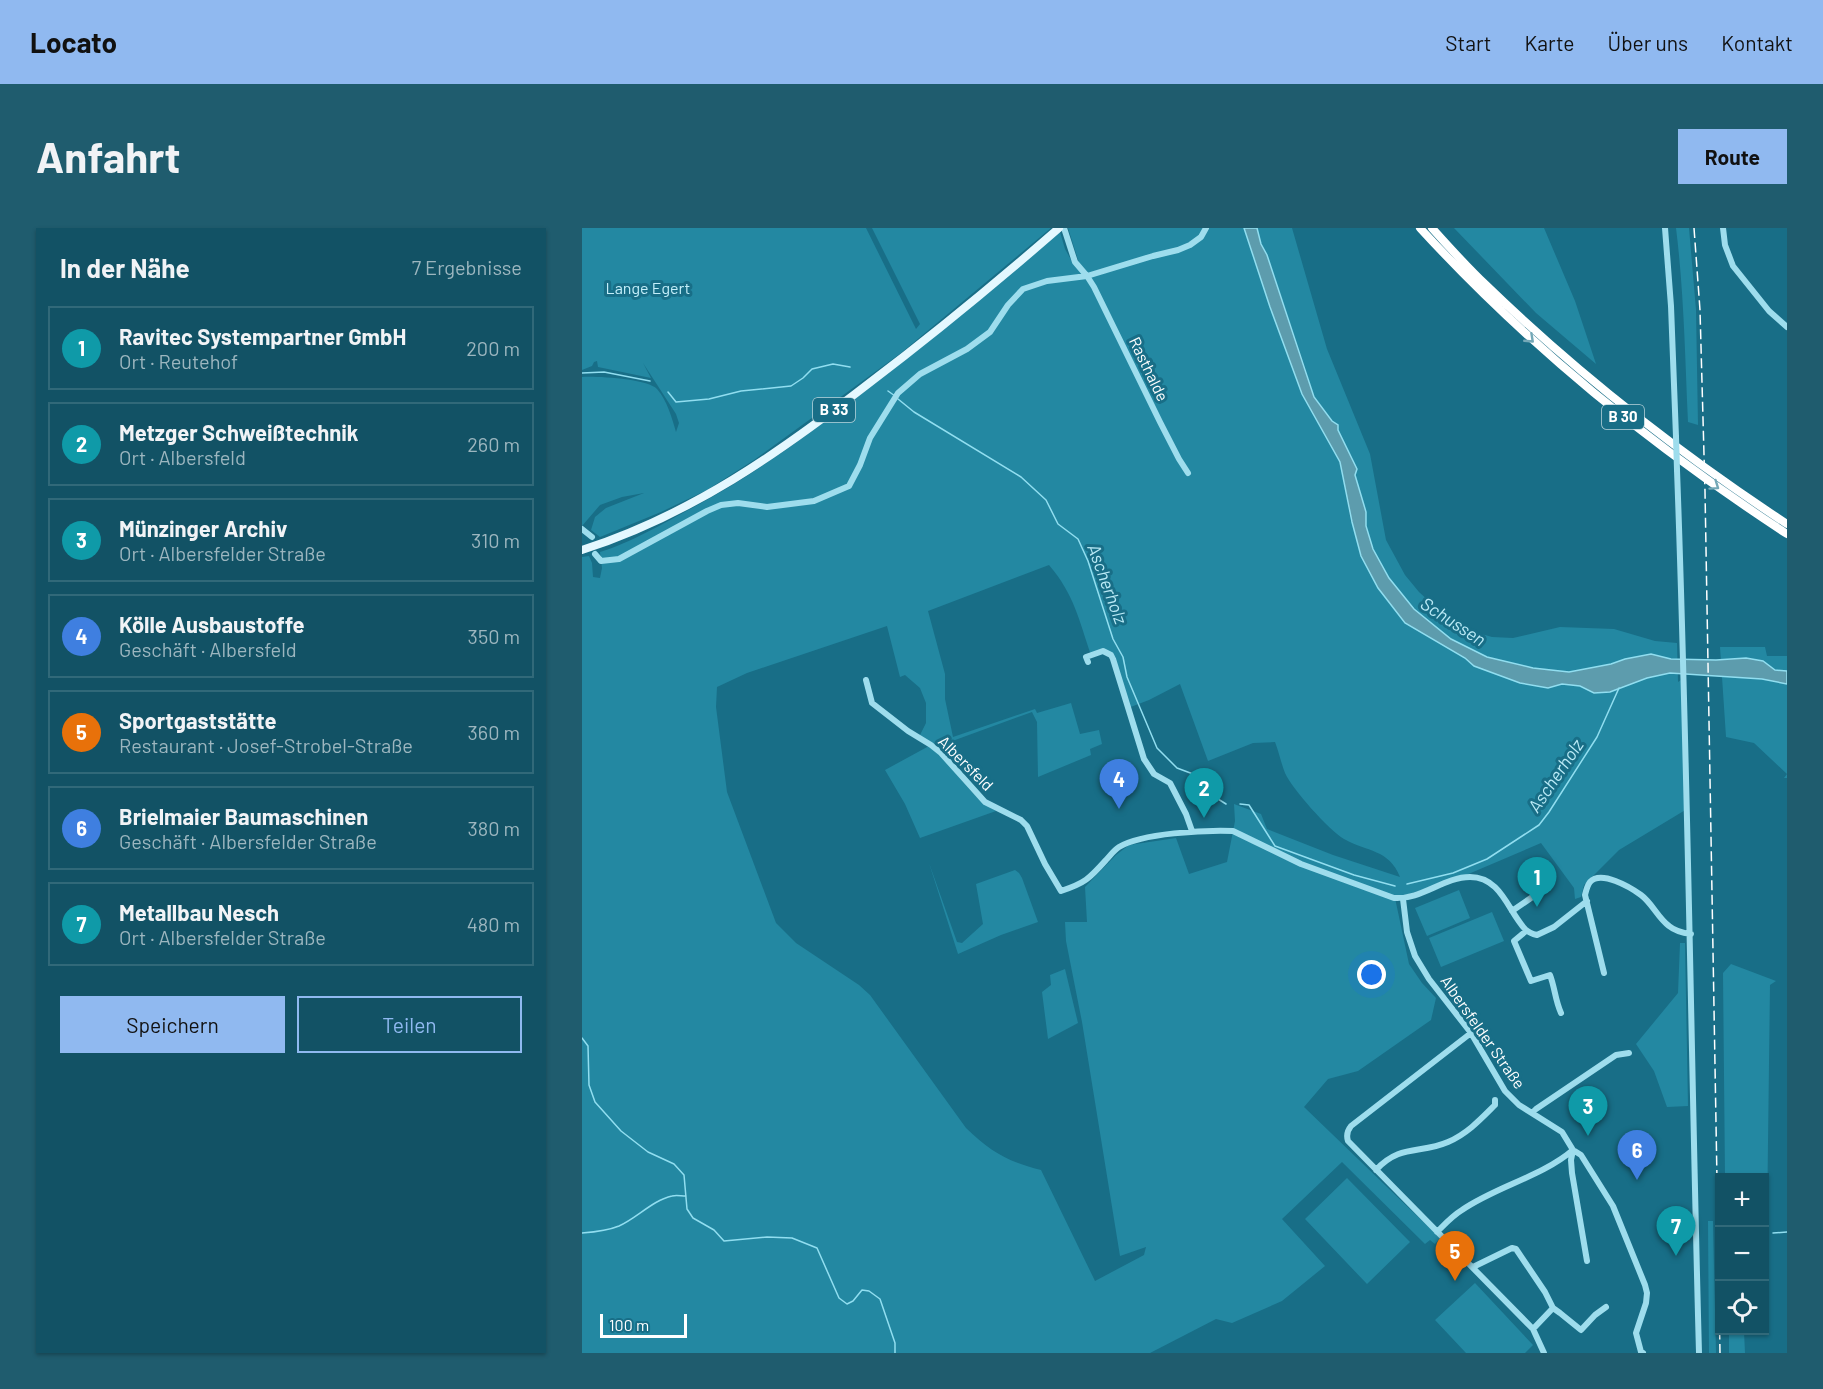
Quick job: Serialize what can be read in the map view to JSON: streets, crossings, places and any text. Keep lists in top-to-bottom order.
{
  "streets": {
    "highway": ["B 30"],
    "main road": ["B 33"],
    "street": ["Rasthalde", "Albersfeld", "Albersfelder Straße"]
  },
  "crossings": [
    ["Albersfeld", "Albersfelder Straße"]
  ],
  "water": ["Ascherholz", "Schussen"],
  "parks": ["Lange Egert"],
  "scale_bar": "100 m",
  "page": {
    "header": "Locato",
    "nav": [
      "Start",
      "Karte",
      "Über uns",
      "Kontakt"
    ],
    "buttons": [
      "Route",
      ["Speichern", "Teilen"]
    ],
    "title": "Anfahrt",
    "heading": ["In der Nähe", "7 Ergebnisse"],
    "list": [
      {
        "mark": "1",
        "name": "Ravitec Systempartner GmbH",
        "note": "Ort · Reutehof",
        "value": "200 m"
      },
      {
        "mark": "2",
        "name": "Metzger Schweißtechnik",
        "note": "Ort · Albersfeld",
        "value": "260 m"
      },
      {
        "mark": "3",
        "name": "Münzinger Archiv",
        "note": "Ort · Albersfelder Straße",
        "value": "310 m"
      },
      {
        "mark": "4",
        "name": "Kölle Ausbaustoffe",
        "note": "Geschäft · Albersfeld",
        "value": "350 m"
      },
      {
        "mark": "5",
        "name": "Sportgaststätte",
        "note": "Restaurant · Josef-Strobel-Straße",
        "value": "360 m"
      },
      {
        "mark": "6",
        "name": "Brielmaier Baumaschinen",
        "note": "Geschäft · Albersfelder Straße",
        "value": "380 m"
      },
      {
        "mark": "7",
        "name": "Metallbau Nesch",
        "note": "Ort · Albersfelder Straße",
        "value": "480 m"
      }
    ],
    "pins": [
      "4",
      "2",
      "1",
      "3",
      "6",
      "7",
      "5"
    ],
    "map_buttons": ["+", "−"],
    "scale": "100 m"
  }
}
